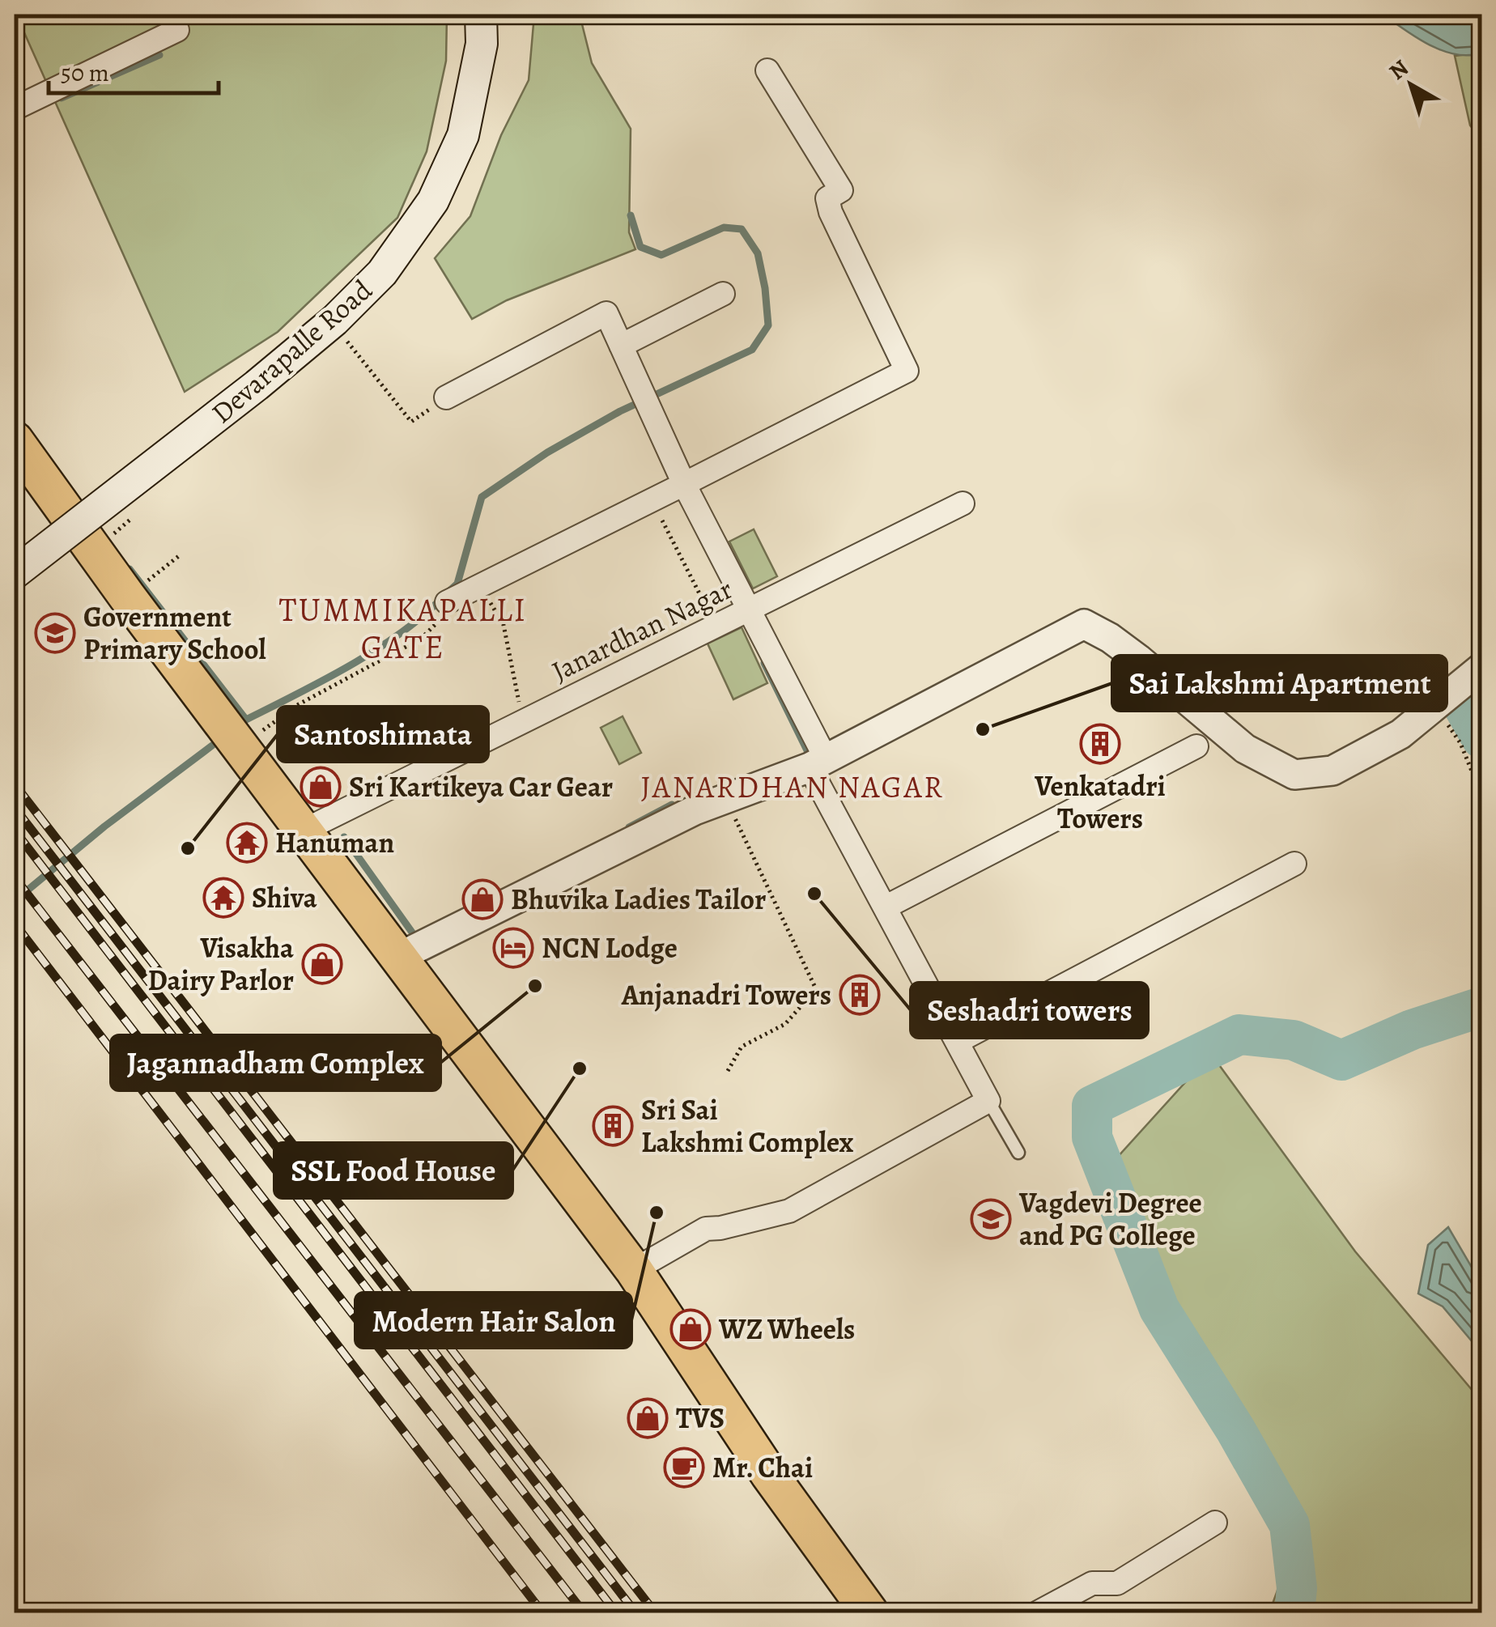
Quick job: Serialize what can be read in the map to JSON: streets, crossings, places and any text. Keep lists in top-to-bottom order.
{
  "streets": {
    "main road": ["Devarapalle Road"],
    "street": ["Janardhan Nagar"]
  },
  "districts": ["TUMMIKAPALLI GATE", "JANARDHAN NAGAR"],
  "places": {
    "school or university": ["Government Primary School", "Vagdevi Degree and PG College"],
    "other": [
      "Sai Lakshmi Apartment",
      "Santoshimata",
      "Seshadri towers",
      "Jagannadham Complex",
      "SSL Food House",
      "Modern Hair Salon"
    ],
    "building": ["Venkatadri Towers", "Anjanadri Towers", "Sri Sai Lakshmi Complex"],
    "shop": [
      "Sri Kartikeya Car Gear",
      "Bhuvika Ladies Tailor",
      "Visakha Dairy Parlor",
      "WZ Wheels",
      "TVS"
    ],
    "temple": ["Hanuman", "Shiva"],
    "hotel": ["NCN Lodge"],
    "cafe": ["Mr. Chai"]
  },
  "scale_bar": "50 m",
  "north": "top left"
}
